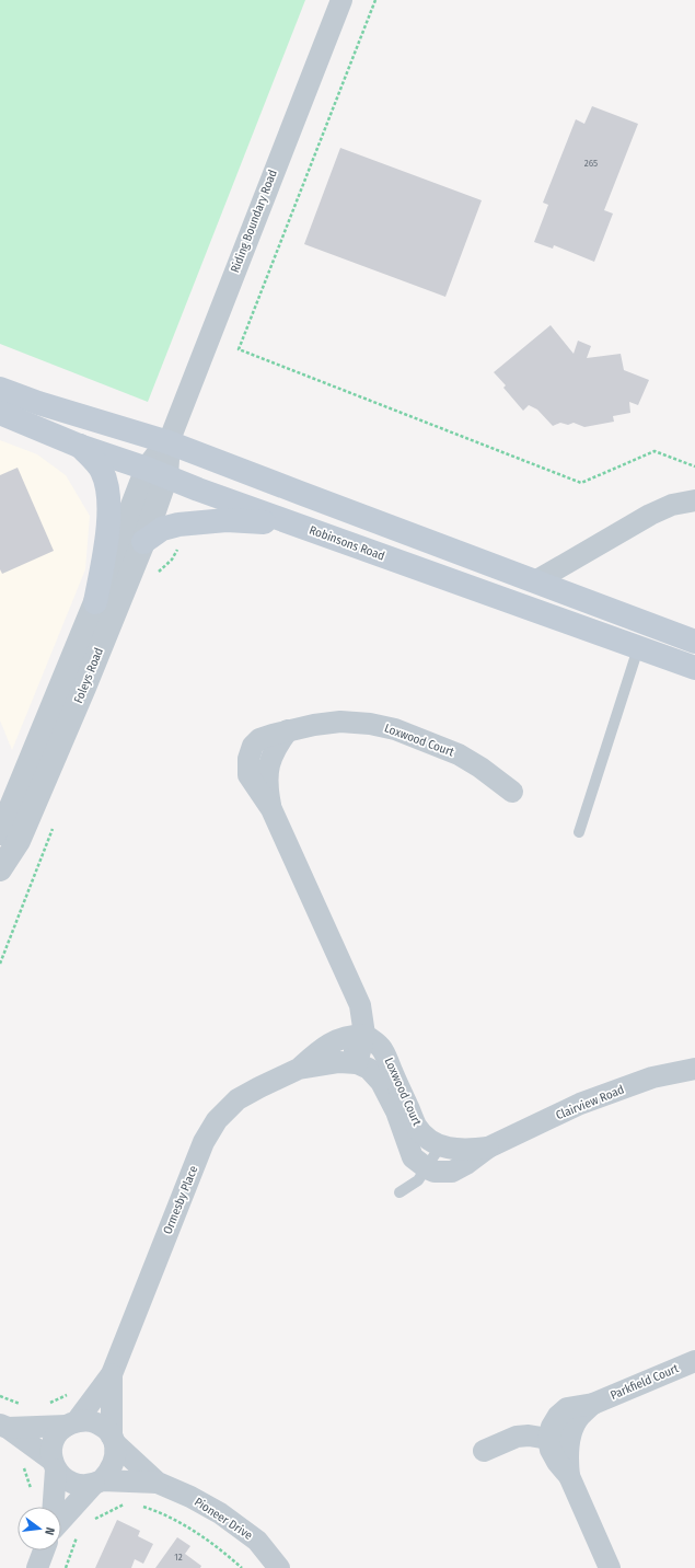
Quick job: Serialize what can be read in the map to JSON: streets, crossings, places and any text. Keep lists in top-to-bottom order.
{
  "streets": {
    "main road": ["Robinsons Road"],
    "street": [
      "Riding Boundary Road",
      "Foleys Road",
      "Loxwood Court",
      "Clairview Road",
      "Ormesby Place",
      "Parkfield Court",
      "Pioneer Drive"
    ]
  },
  "crossings": [
    ["Robinsons Road", "Foleys Road"],
    ["Loxwood Court", "Clairview Road"],
    ["Loxwood Court", "Ormesby Place"],
    ["Ormesby Place", "Pioneer Drive"]
  ],
  "house_numbers": ["265", "12"],
  "north": "right"
}
